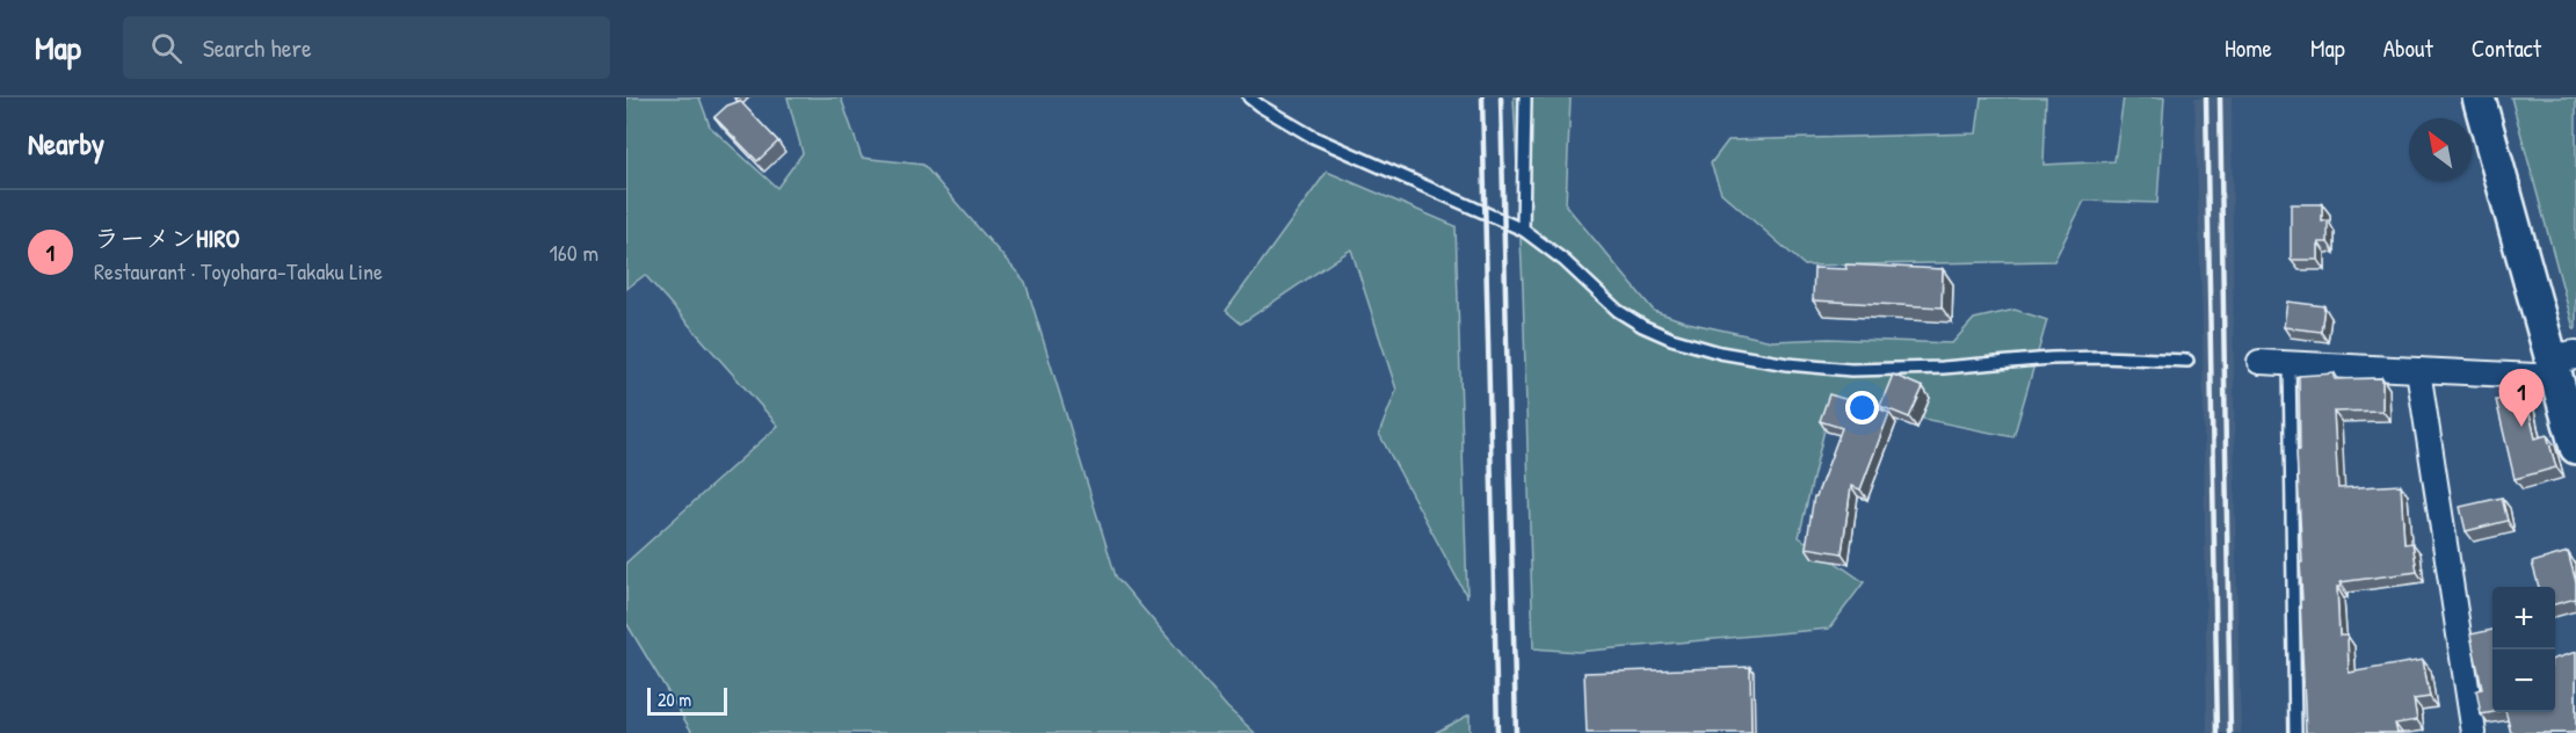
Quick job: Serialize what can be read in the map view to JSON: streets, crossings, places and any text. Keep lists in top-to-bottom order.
{
  "scale_bar": "20 m",
  "north": "top left",
  "page": {
    "header": "Map",
    "search": "Search here",
    "nav": [
      "Home",
      "Map",
      "About",
      "Contact"
    ],
    "heading": "Nearby",
    "list": [
      {
        "mark": "1",
        "name": "ラーメンHIRO",
        "note": "Restaurant · Toyohara-Takaku Line",
        "value": "160 m"
      }
    ],
    "pins": "1",
    "map_buttons": ["+", "−"],
    "scale": "20 m"
  }
}
